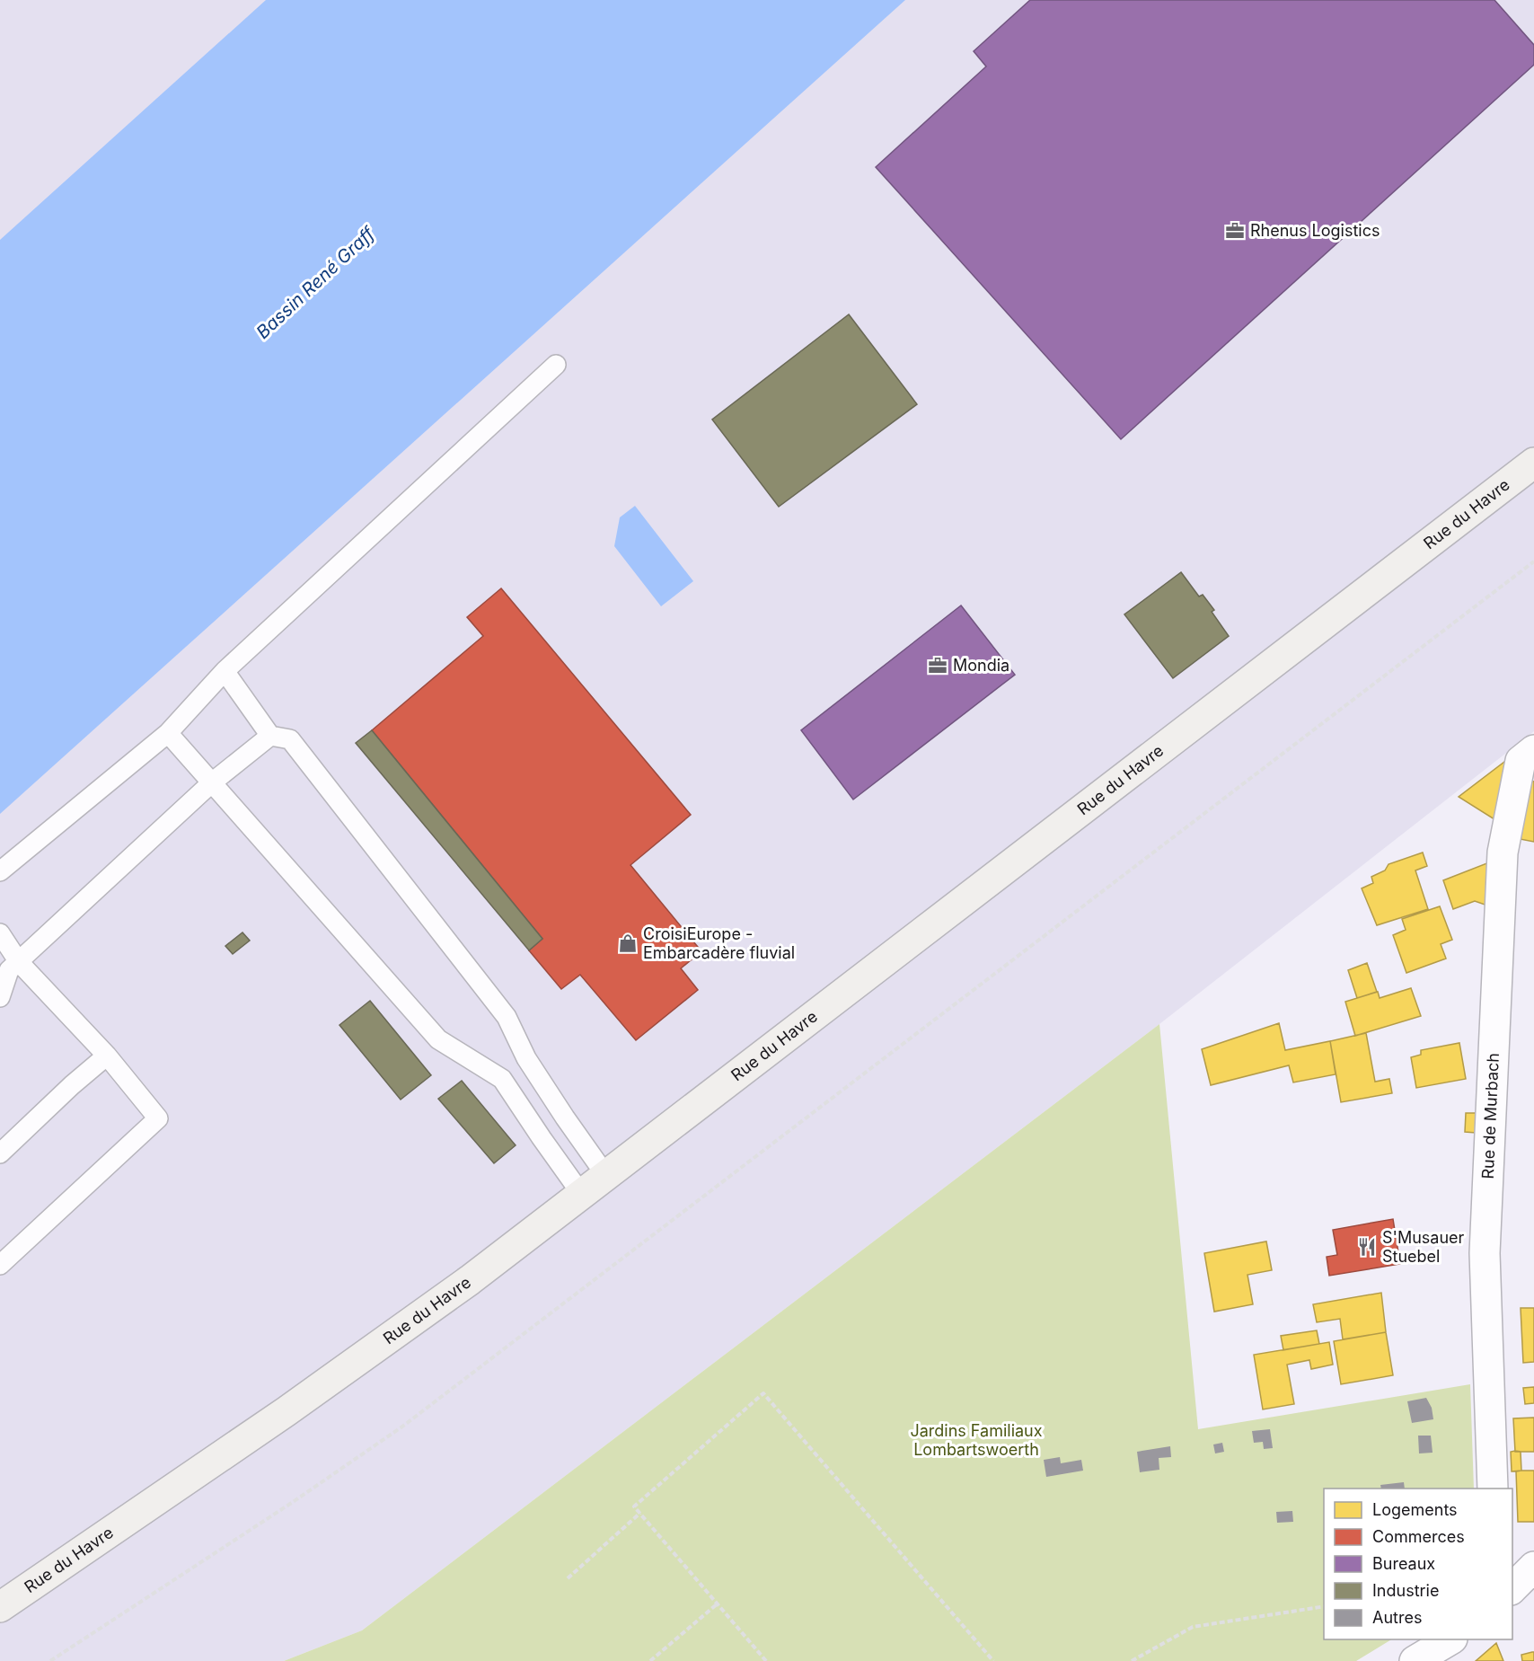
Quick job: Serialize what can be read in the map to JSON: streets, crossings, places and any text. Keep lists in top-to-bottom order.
{
  "streets": {
    "main road": ["Rue du Havre"],
    "street": ["Rue de Murbach"]
  },
  "water": ["Bassin René Graff"],
  "parks": ["Jardins Familiaux Lombartswoerth"],
  "places": {
    "office": ["Rhenus Logistics", "Mondia"],
    "shop": ["CroisiEurope - Embarcadère fluvial"],
    "restaurant": ["S'Musauer Stuebel"]
  },
  "legend": [
    "Logements",
    "Commerces",
    "Bureaux",
    "Industrie",
    "Autres"
  ]
}
